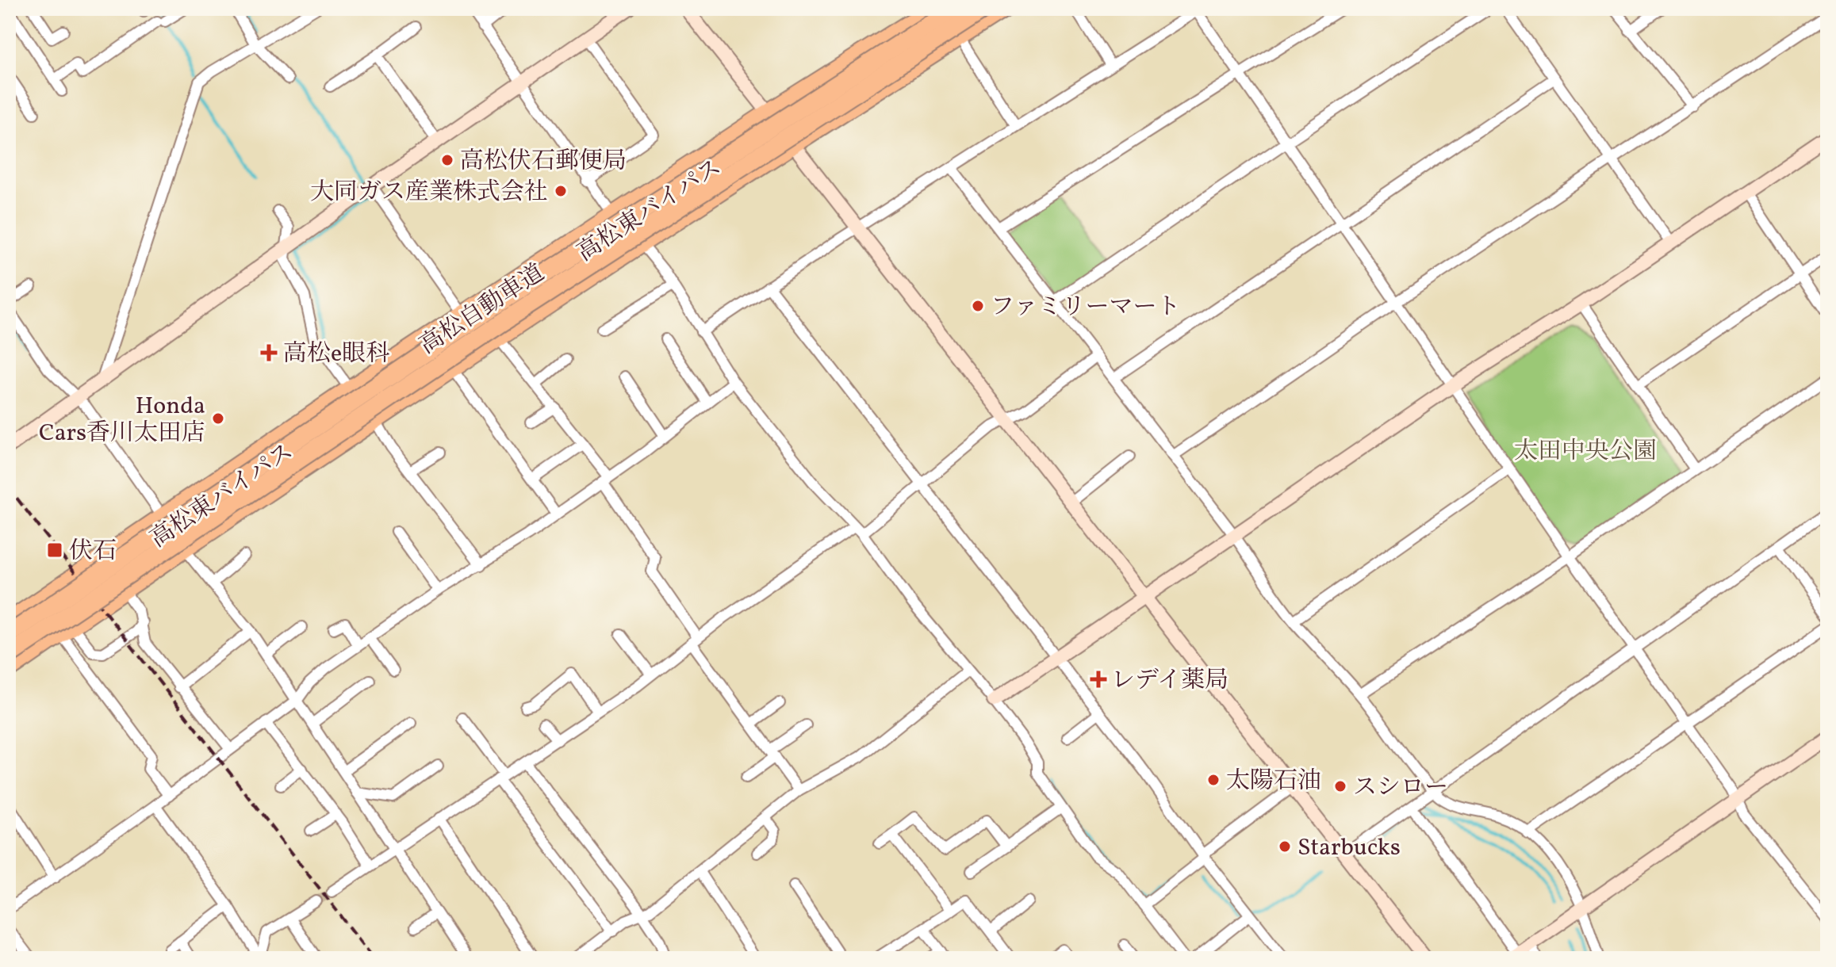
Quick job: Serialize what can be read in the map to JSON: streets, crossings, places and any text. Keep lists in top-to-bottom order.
{
  "streets": {
    "highway": ["高松東バイパス", "高松自動車道"]
  },
  "parks": ["太田中央公園"],
  "places": {
    "other": [
      "高松伏石郵便局",
      "大同ガス産業株式会社",
      "ファミリーマート",
      "Honda Cars香川太田店",
      "太陽石油",
      "スシロー",
      "Starbucks"
    ],
    "health": ["高松e眼科", "レデイ薬局"],
    "transit": ["伏石"]
  }
}
